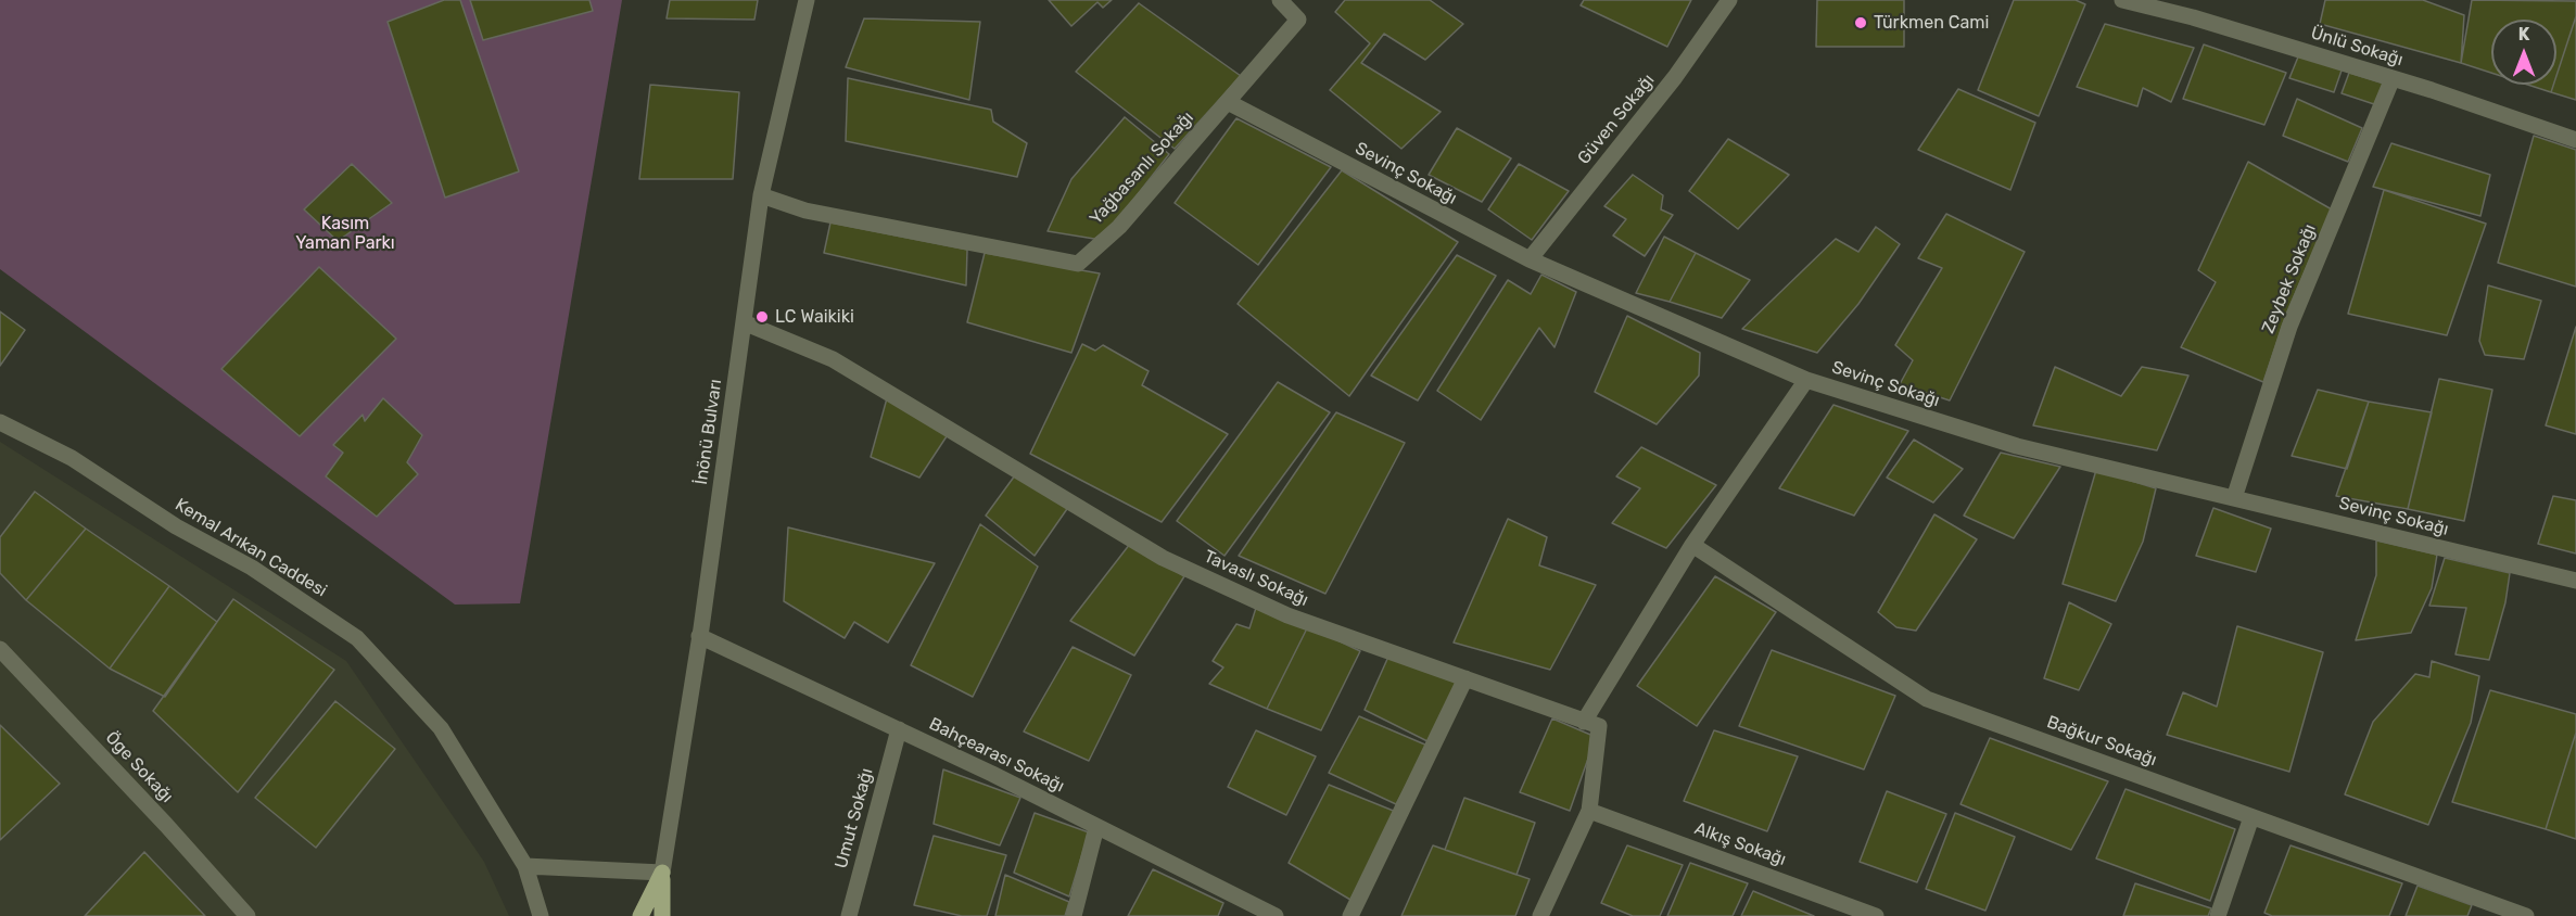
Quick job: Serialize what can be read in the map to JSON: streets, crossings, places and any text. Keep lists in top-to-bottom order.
{
  "streets": {
    "main road": ["İnönü Bulvarı"],
    "street": [
      "Ünlü Sokağı",
      "Güven Sokağı",
      "Yağbasanlı Sokağı",
      "Sevinç Sokağı",
      "Zeybek Sokağı",
      "Kemal Arıkan Caddesi",
      "Tavaslı Sokağı",
      "Bağkur Sokağı",
      "Bahçearası Sokağı",
      "Öge Sokağı",
      "Umut Sokağı",
      "Alkış Sokağı"
    ]
  },
  "crossings": [
    ["Ünlü Sokağı", "Zeybek Sokağı"],
    ["Güven Sokağı", "Sevinç Sokağı"],
    ["Yağbasanlı Sokağı", "Sevinç Sokağı"],
    ["Yağbasanlı Sokağı", "İnönü Bulvarı"],
    ["Sevinç Sokağı", "Zeybek Sokağı"],
    ["İnönü Bulvarı", "Tavaslı Sokağı"],
    ["İnönü Bulvarı", "Bahçearası Sokağı"],
    ["Bahçearası Sokağı", "Umut Sokağı"]
  ],
  "parks": ["Kasım Yaman Parkı"],
  "places": ["Türkmen Cami", "LC Waikiki"],
  "north": "top"
}
